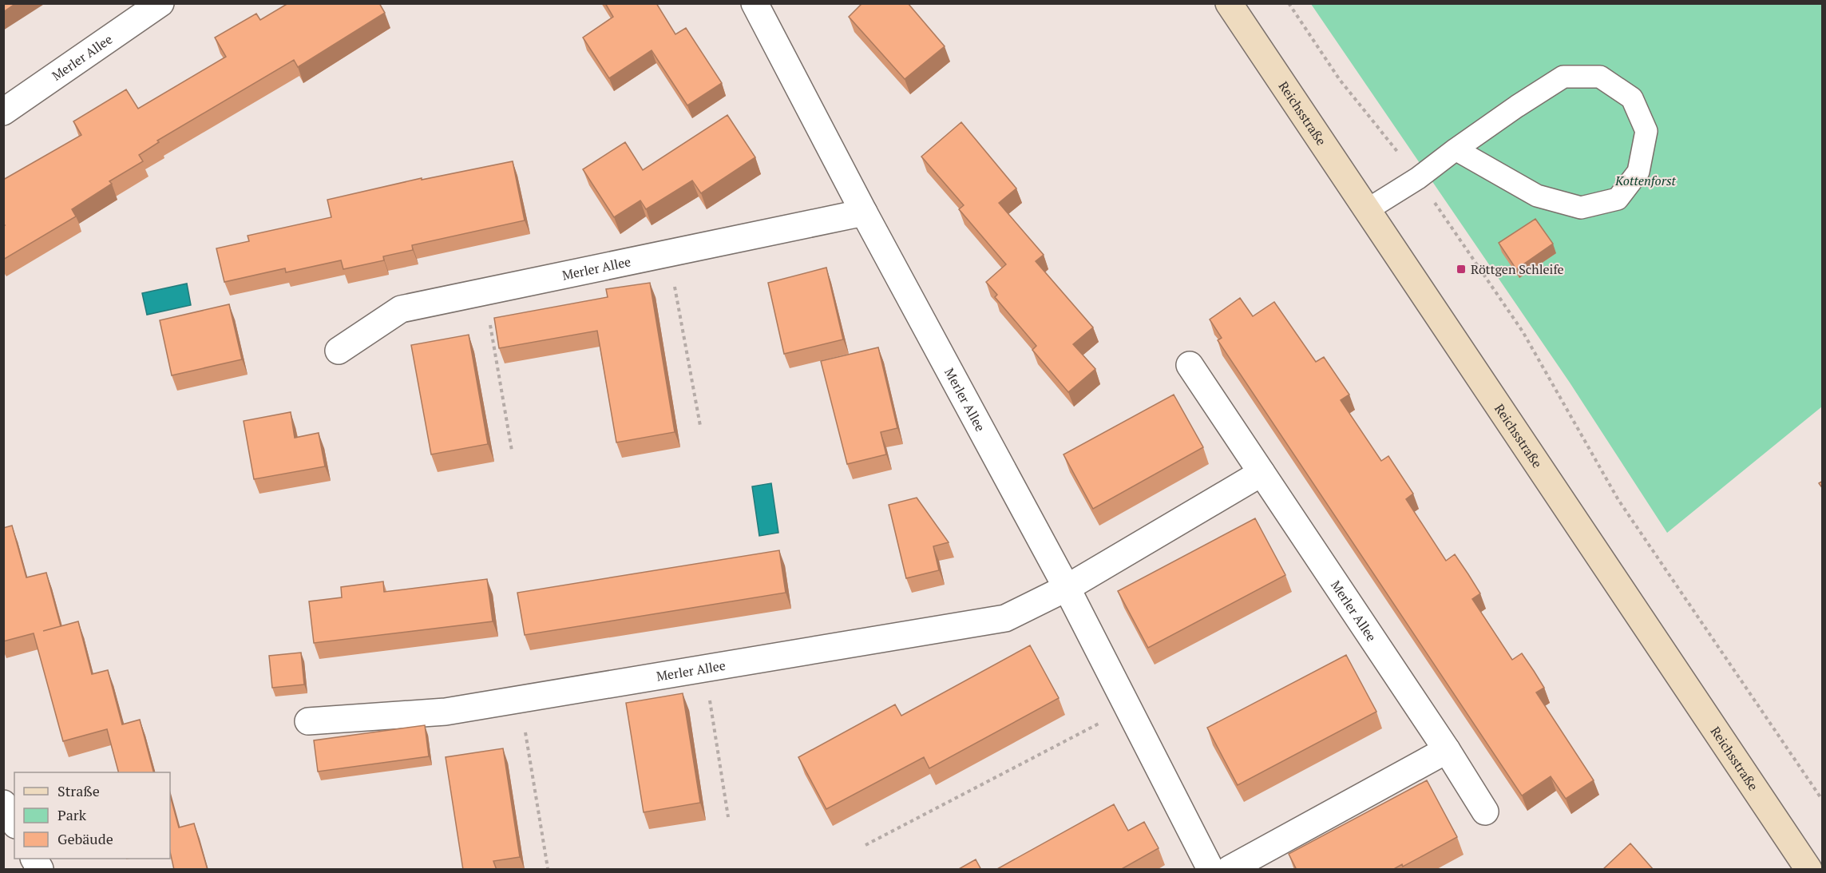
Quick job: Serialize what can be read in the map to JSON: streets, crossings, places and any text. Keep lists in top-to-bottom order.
{
  "streets": {
    "main road": ["Reichsstraße"],
    "street": ["Merler Allee"]
  },
  "parks": ["Kottenforst"],
  "places": {
    "transit": ["Röttgen Schleife"]
  },
  "legend": ["Straße", "Park", "Gebäude"]
}
